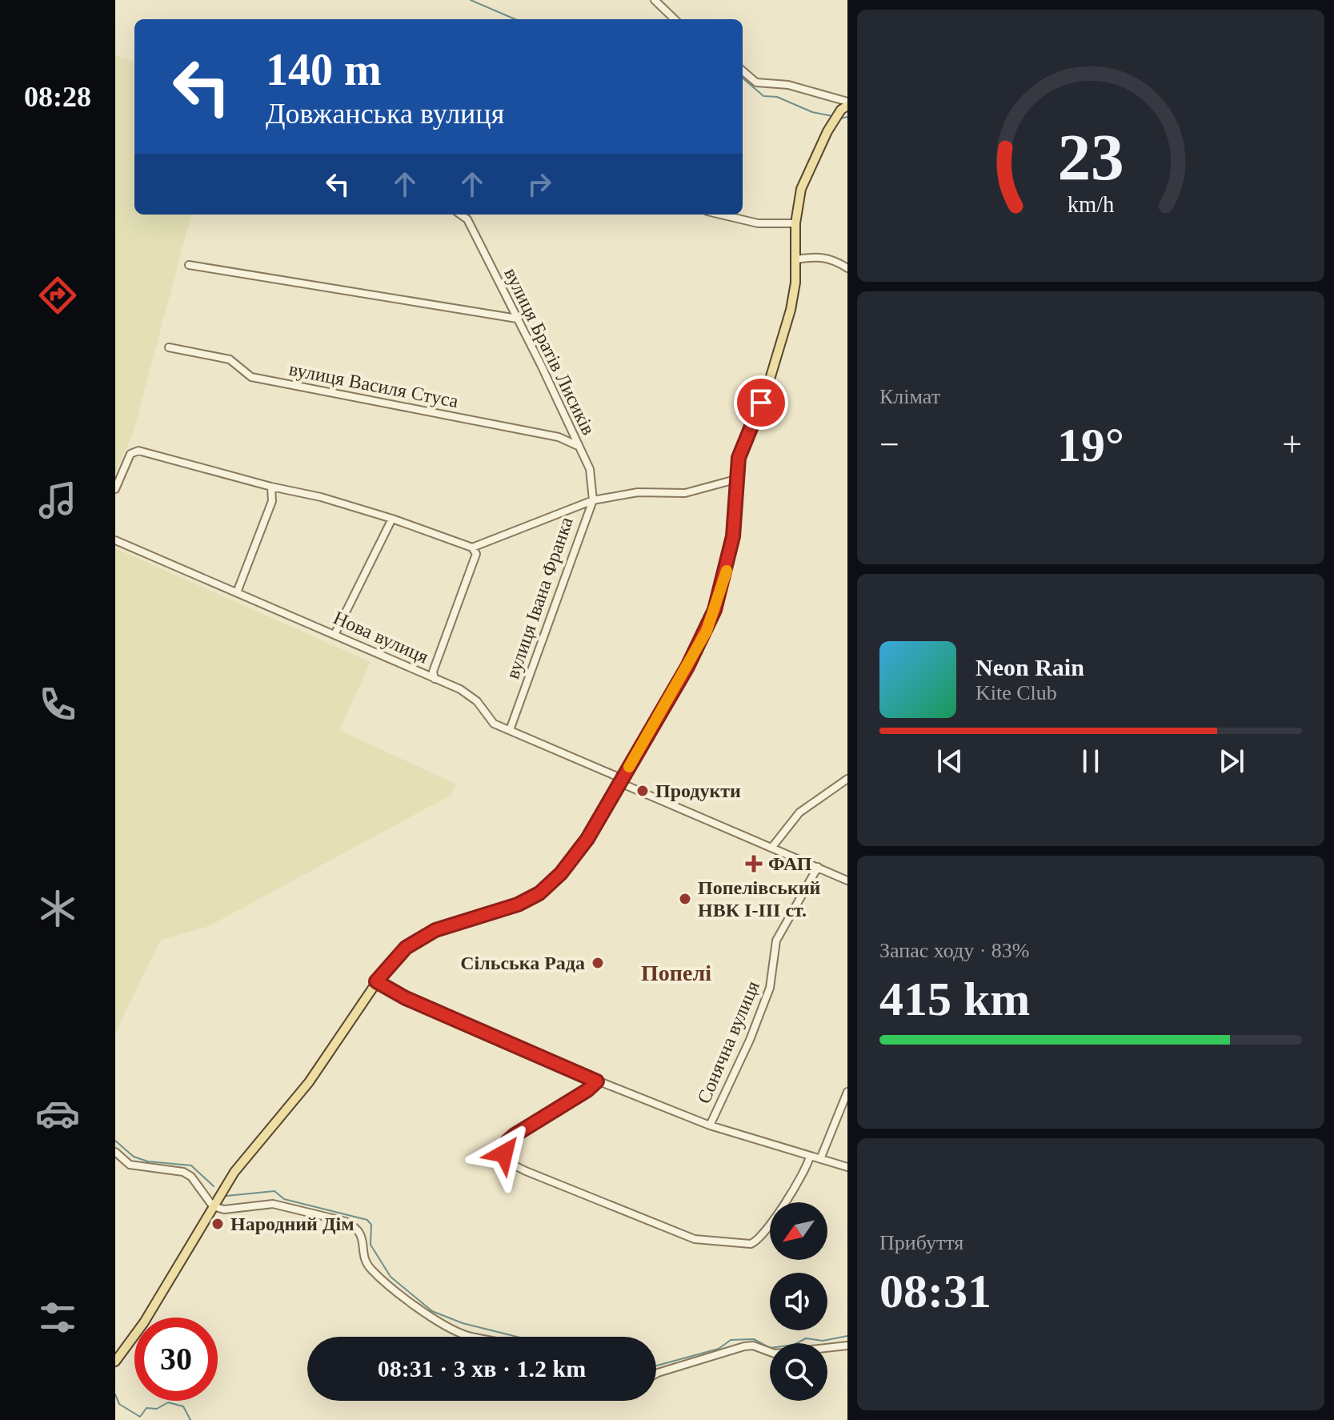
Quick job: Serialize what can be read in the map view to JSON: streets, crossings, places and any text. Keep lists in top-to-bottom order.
{
  "streets": {
    "street": [
      "вулиця Братів Лисиків",
      "вулиця Василя Стуса",
      "вулиця Івана Франка",
      "Нова вулиця",
      "Сонячна вулиця"
    ]
  },
  "crossings": [
    ["вулиця Братів Лисиків", "вулиця Василя Стуса"],
    ["вулиця Братів Лисиків", "вулиця Івана Франка"],
    ["вулиця Івана Франка", "Нова вулиця"]
  ],
  "districts": ["Попелі"],
  "places": {
    "other": [
      "Продукти",
      "Попелівський НВК І-ІІІ ст.",
      "Сільська Рада",
      "Народний Дім"
    ],
    "health": ["ФАП"]
  },
  "north": "bottom left",
  "page": {
    "tabs": "08:28",
    "turn": ["140 m", "Довжанська вулиця"],
    "tile": [
      "Клімат",
      ["Запас ходу · 83%", "415 km"],
      ["Прибуття", "08:31"]
    ],
    "heat": ["−", "19°", "+"],
    "song": ["Neon Rain", "Kite Club"],
    "limit": "30",
    "trip": "08:31 · 3 хв · 1.2 km",
    "gauge": ["23", "km/h"]
  }
}
